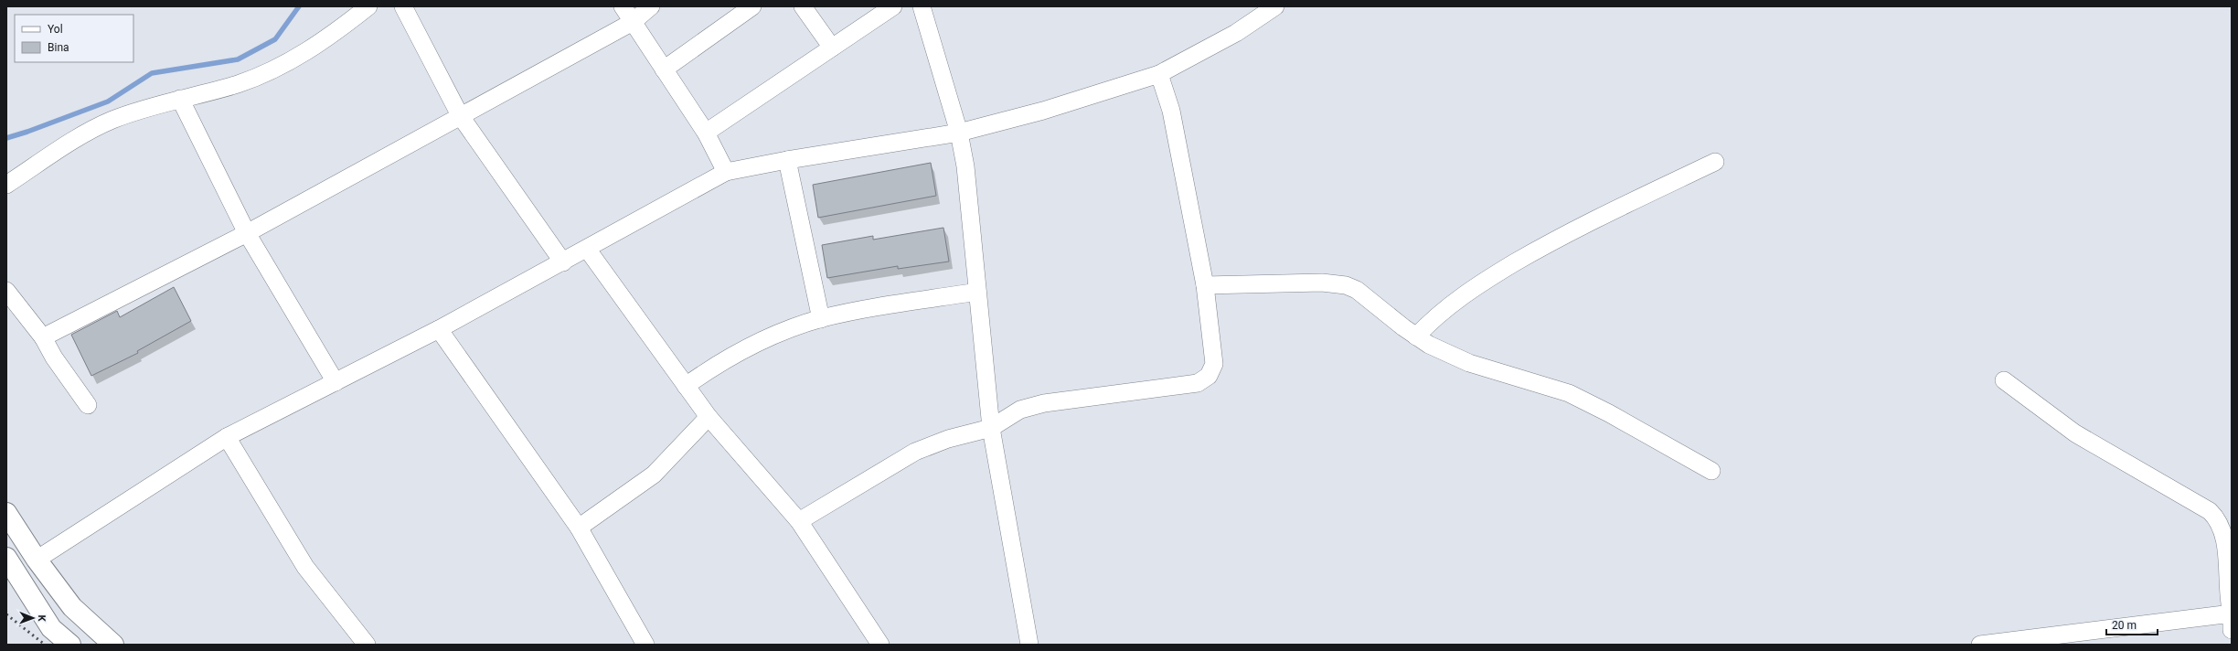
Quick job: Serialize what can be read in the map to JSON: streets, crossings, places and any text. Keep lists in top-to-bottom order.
{
  "legend": ["Yol", "Bina"],
  "scale_bar": "20 m",
  "north": "right"
}
